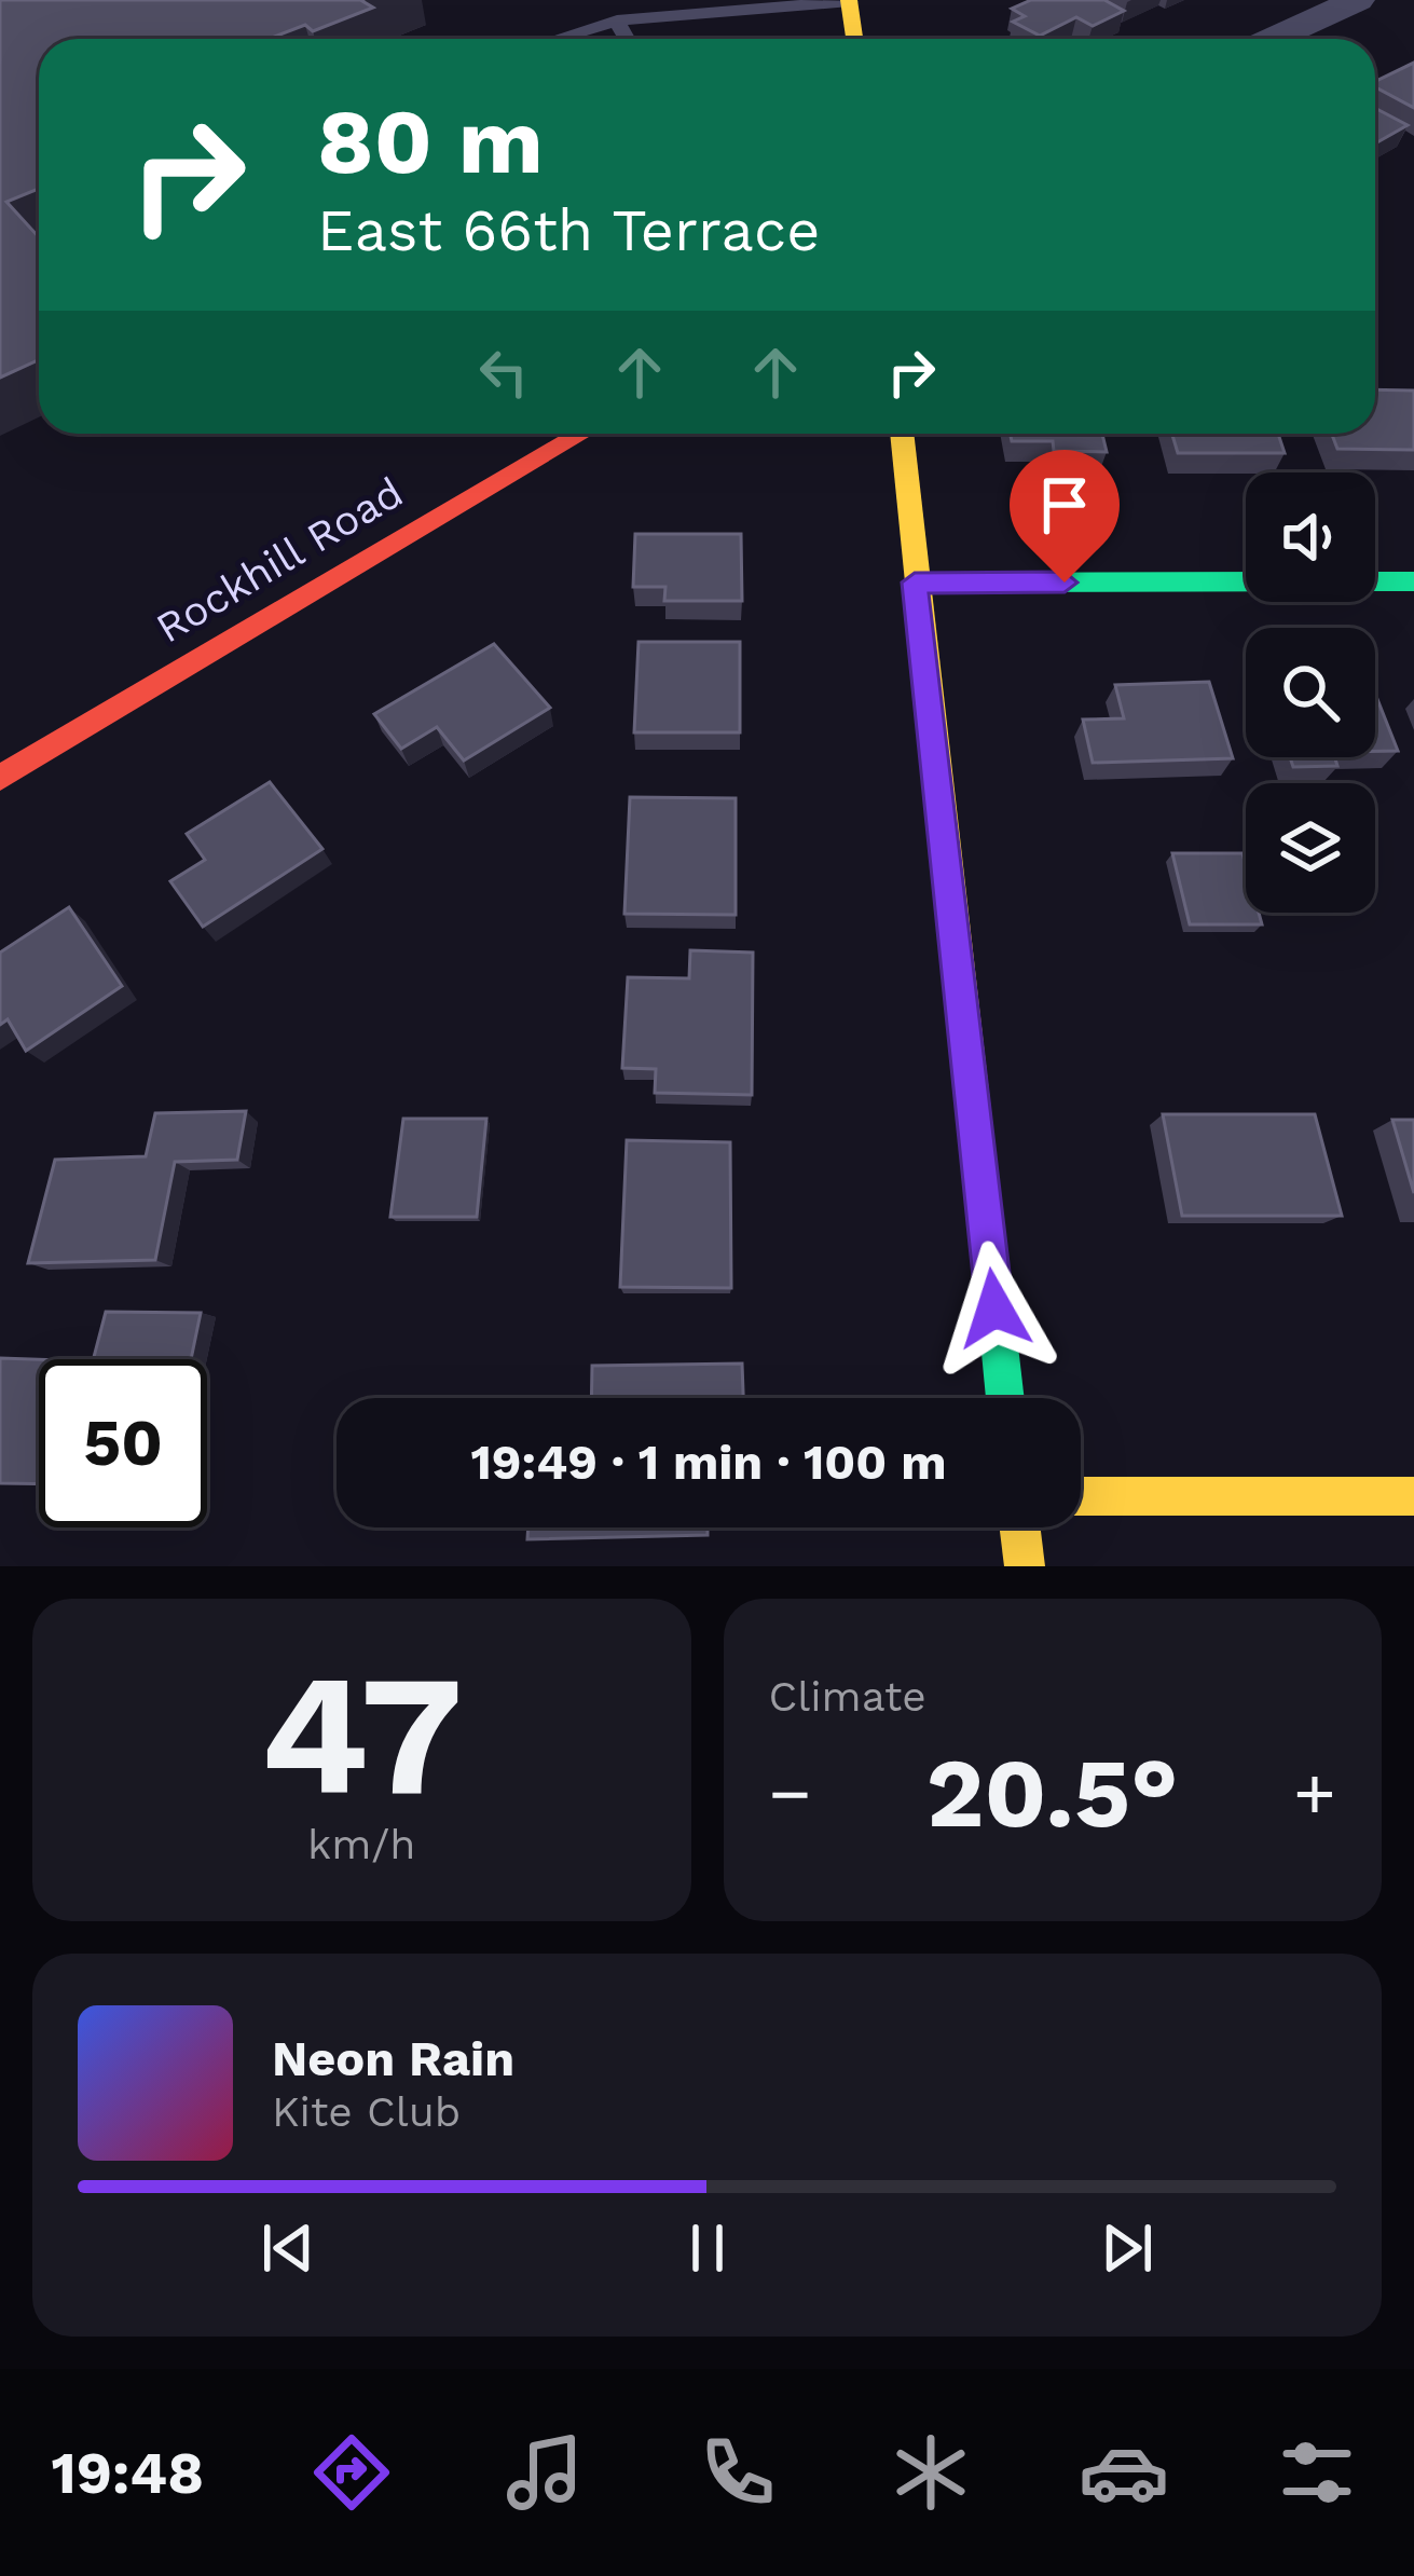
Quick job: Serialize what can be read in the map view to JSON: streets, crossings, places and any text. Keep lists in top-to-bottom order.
{
  "streets": {
    "main road": ["Rockhill Road"]
  },
  "page": {
    "turn": ["80 m", "East 66th Terrace"],
    "limit": "50",
    "trip": "19:49 · 1 min · 100 m",
    "tile": [
      ["47", "km/h"],
      "Climate"
    ],
    "heat": ["−", "20.5°", "+"],
    "song": ["Neon Rain", "Kite Club"],
    "tabs": "19:48"
  }
}
